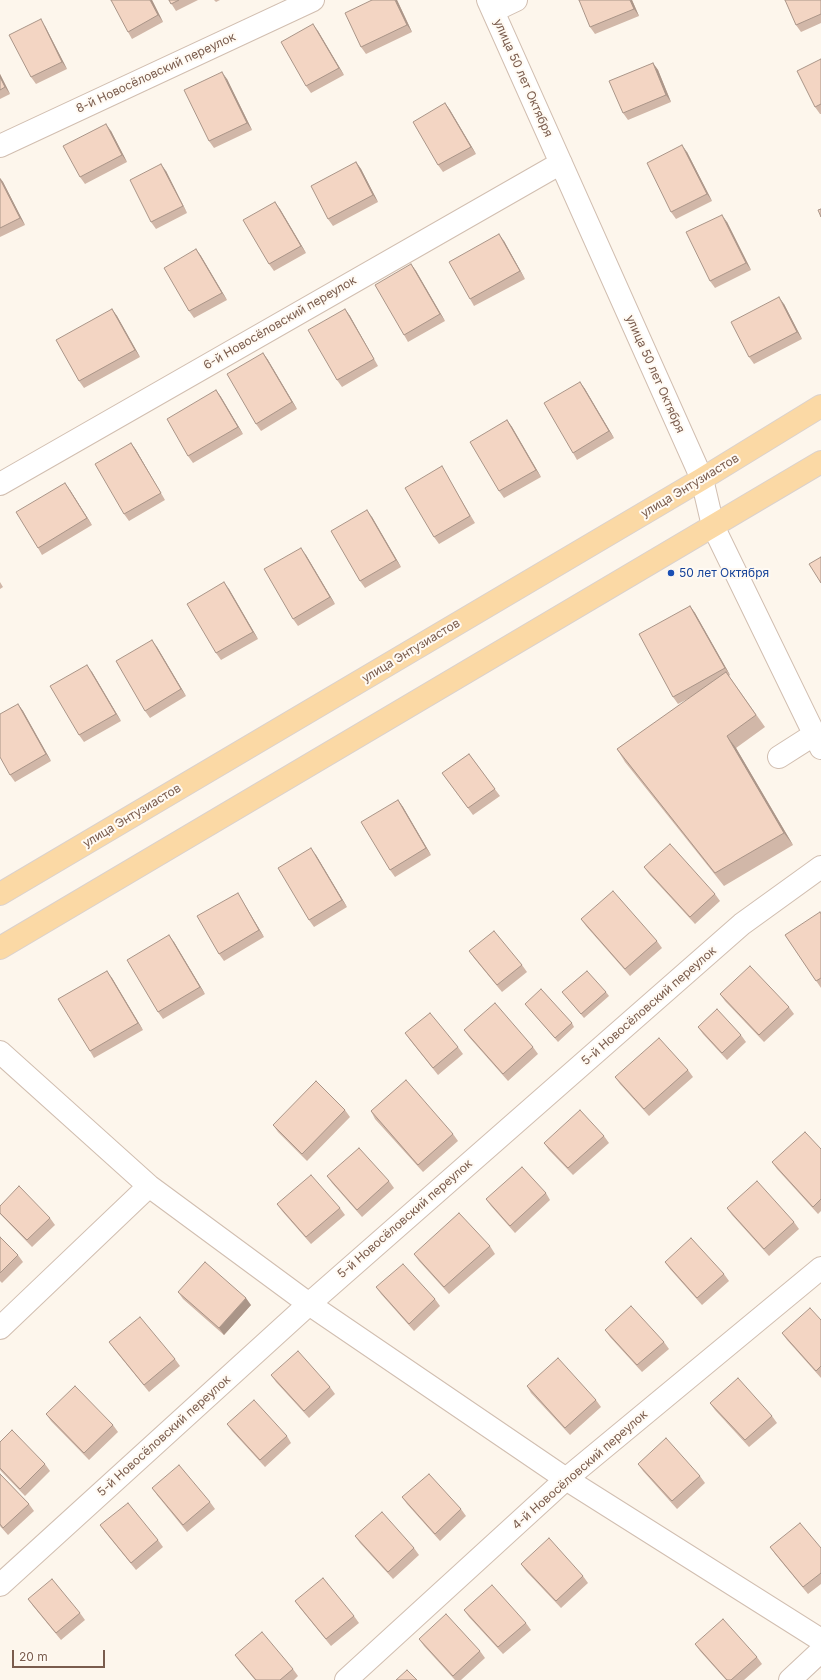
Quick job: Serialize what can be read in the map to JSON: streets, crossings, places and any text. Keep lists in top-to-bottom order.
{
  "streets": {
    "main road": ["улица Энтузиастов"],
    "street": [
      "8-й Новосёловский переулок",
      "улица 50 лет Октября",
      "6-й Новосёловский переулок",
      "5-й Новосёловский переулок",
      "4-й Новосёловский переулок"
    ]
  },
  "crossings": [
    ["улица 50 лет Октября", "6-й Новосёловский переулок"],
    ["улица 50 лет Октября", "улица Энтузиастов"]
  ],
  "places": ["50 лет Октября"],
  "scale_bar": "20 m"
}
